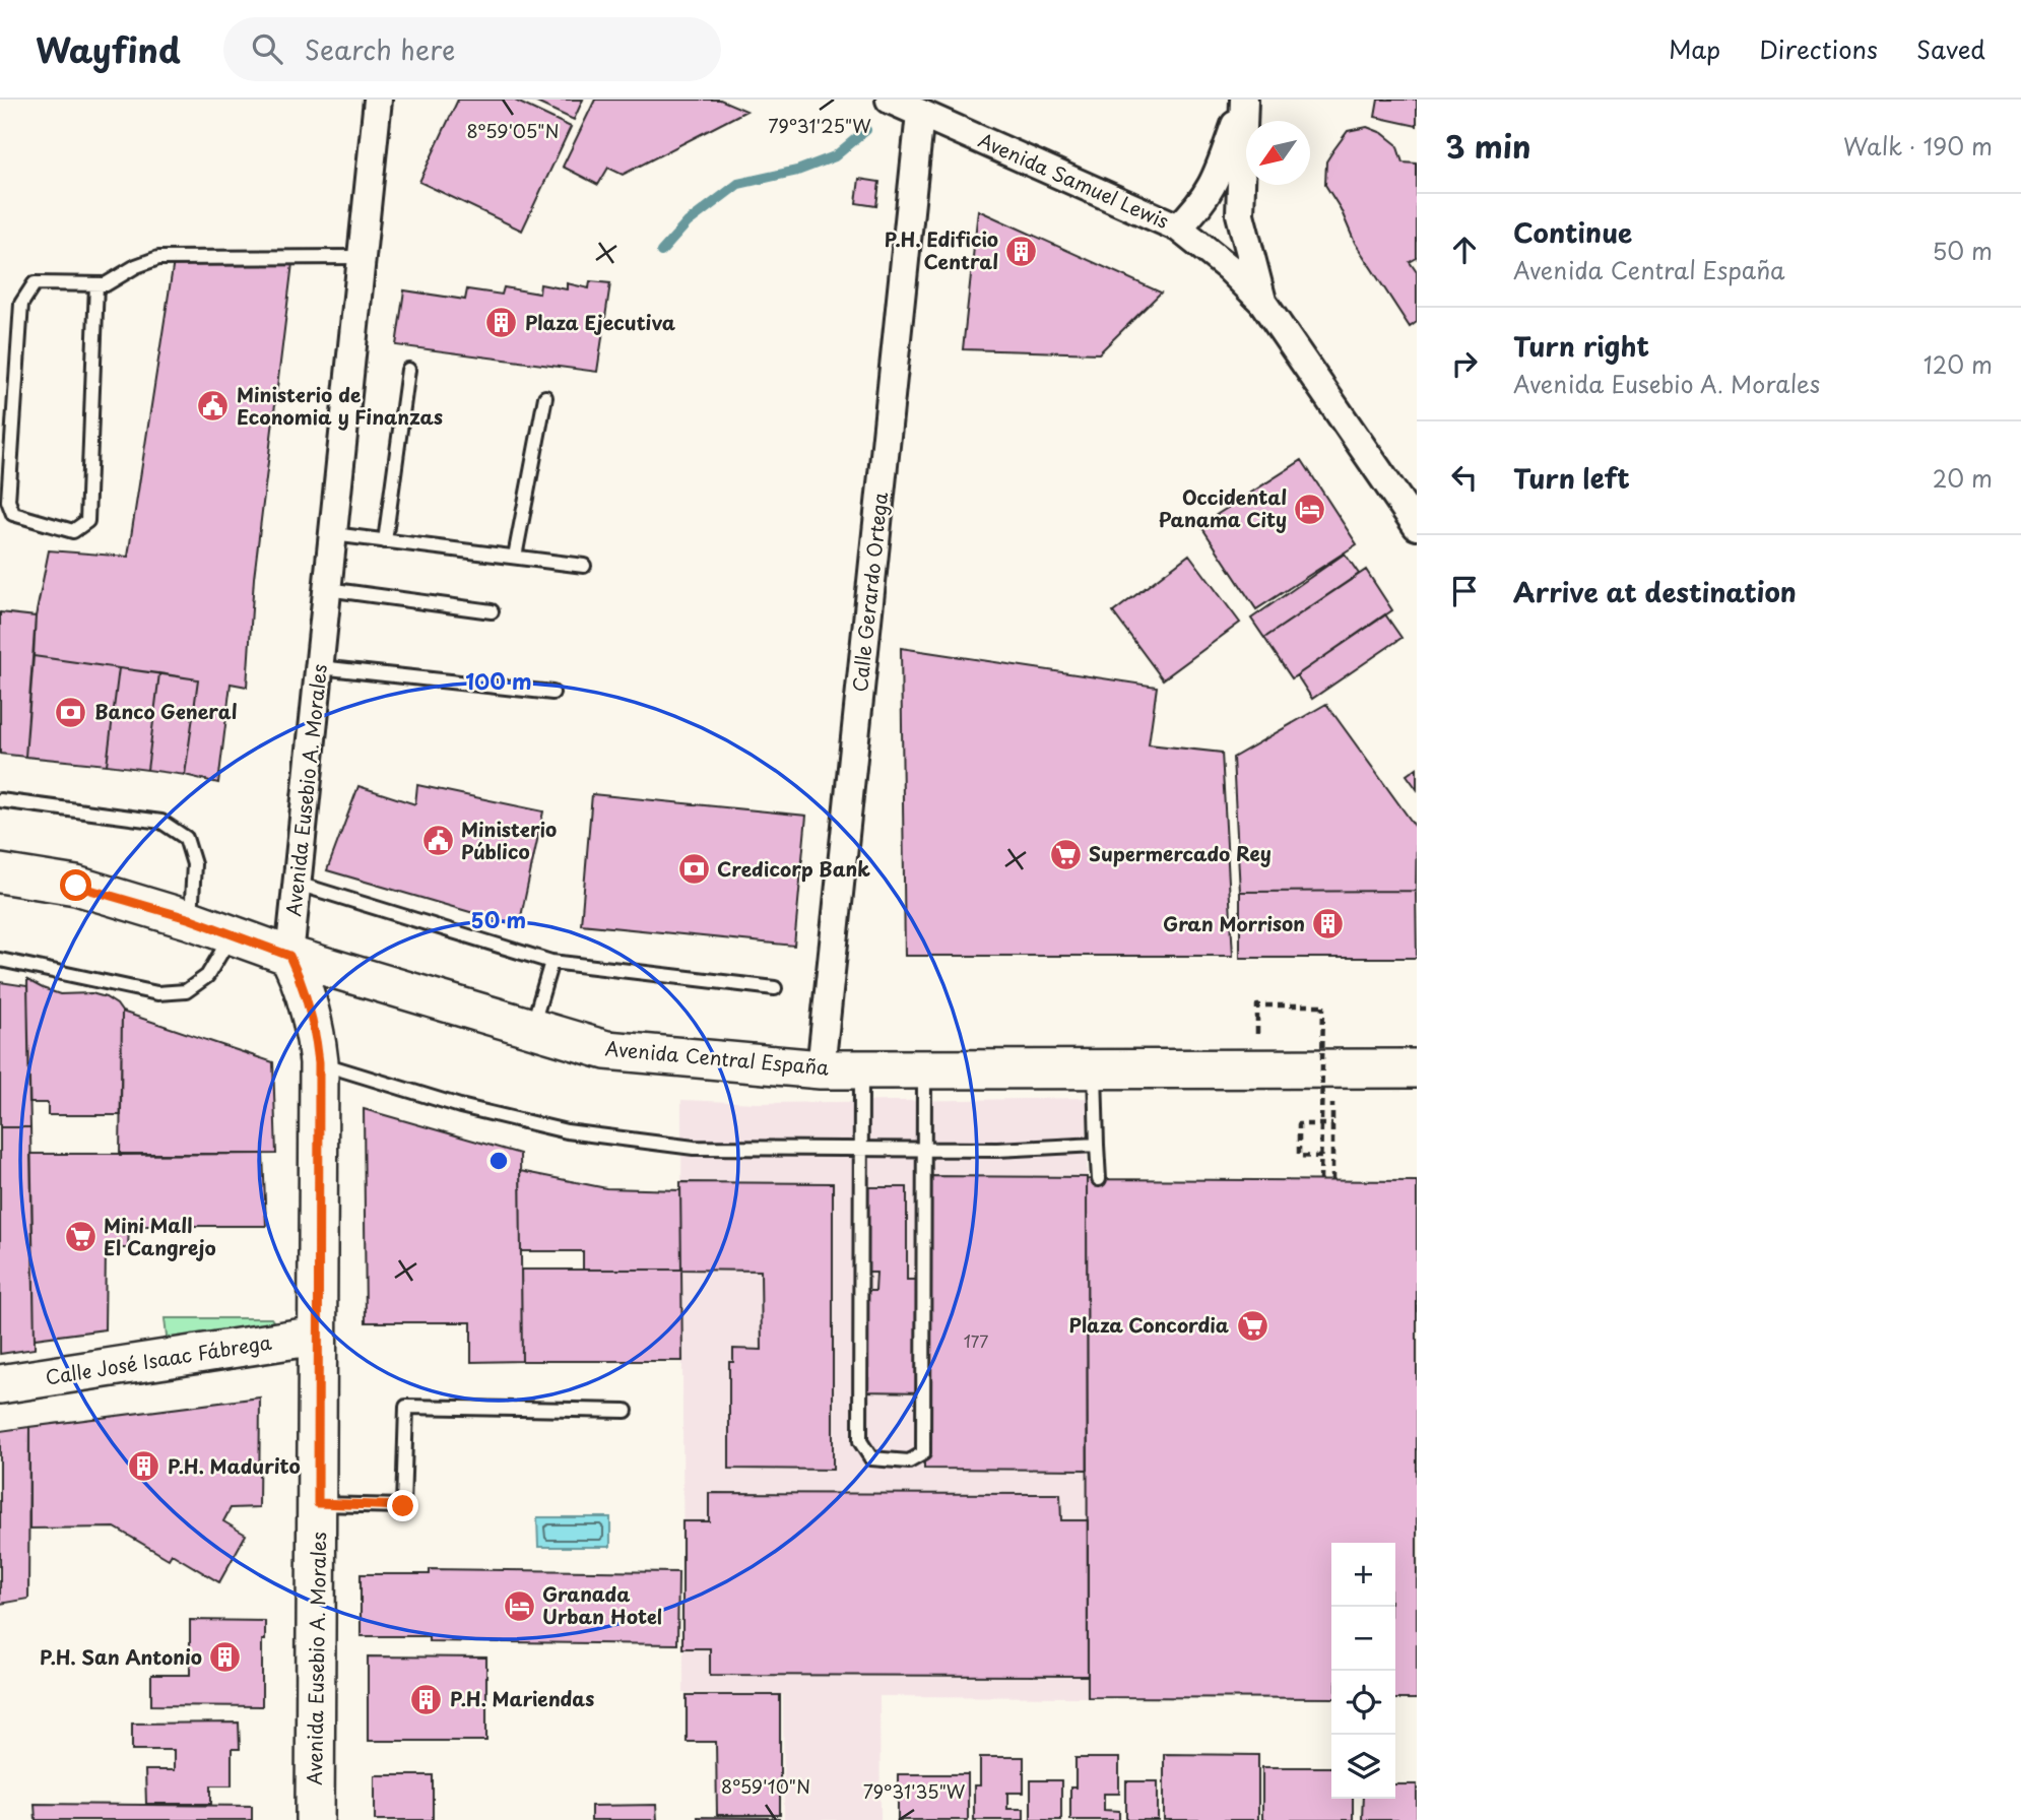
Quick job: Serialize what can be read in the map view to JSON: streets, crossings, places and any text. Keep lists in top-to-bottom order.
{
  "streets": {
    "main road": ["Avenida Eusebio A. Morales", "Avenida Central España", "Calle José Isaac Fábrega"],
    "street": ["Avenida Samuel Lewis", "Calle Gerardo Ortega"]
  },
  "crossings": [
    ["Avenida Samuel Lewis", "Calle Gerardo Ortega"],
    ["Calle Gerardo Ortega", "Avenida Central España"],
    ["Avenida Eusebio A. Morales", "Avenida Central España"],
    ["Avenida Eusebio A. Morales", "Calle José Isaac Fábrega"]
  ],
  "places": {
    "building": [
      "P.H. Edificio Central",
      "Plaza Ejecutiva",
      "Gran Morrison",
      "P.H. Madurito",
      "P.H. San Antonio",
      "P.H. Mariendas"
    ],
    "public building": ["Ministerio de Economia y Finanzas", "Ministerio Público"],
    "hotel": ["Occidental Panama City", "Granada Urban Hotel"],
    "bank": ["Banco General", "Credicorp Bank"],
    "supermarket": ["Supermercado Rey", "Mini Mall El Cangrejo", "Plaza Concordia"]
  },
  "house_numbers": ["177"],
  "north": "bottom left",
  "page": {
    "header": "Wayfind",
    "search": "Search here",
    "nav": ["Map", "Directions", "Saved"],
    "heading": ["3 min", "Walk · 190 m"],
    "list": [
      ["Continue", "Avenida Central España", "50 m"],
      ["Turn right", "Avenida Eusebio A. Morales", "120 m"],
      ["Turn left", "20 m"],
      "Arrive at destination"
    ],
    "map_buttons": ["+", "−"]
  },
  "coordinates": [
    "79°31'25\"W",
    "8°59'05\"N",
    "8°59'10\"N",
    "79°31'35\"W"
  ],
  "rings": ["100 m", "50 m"]
}
